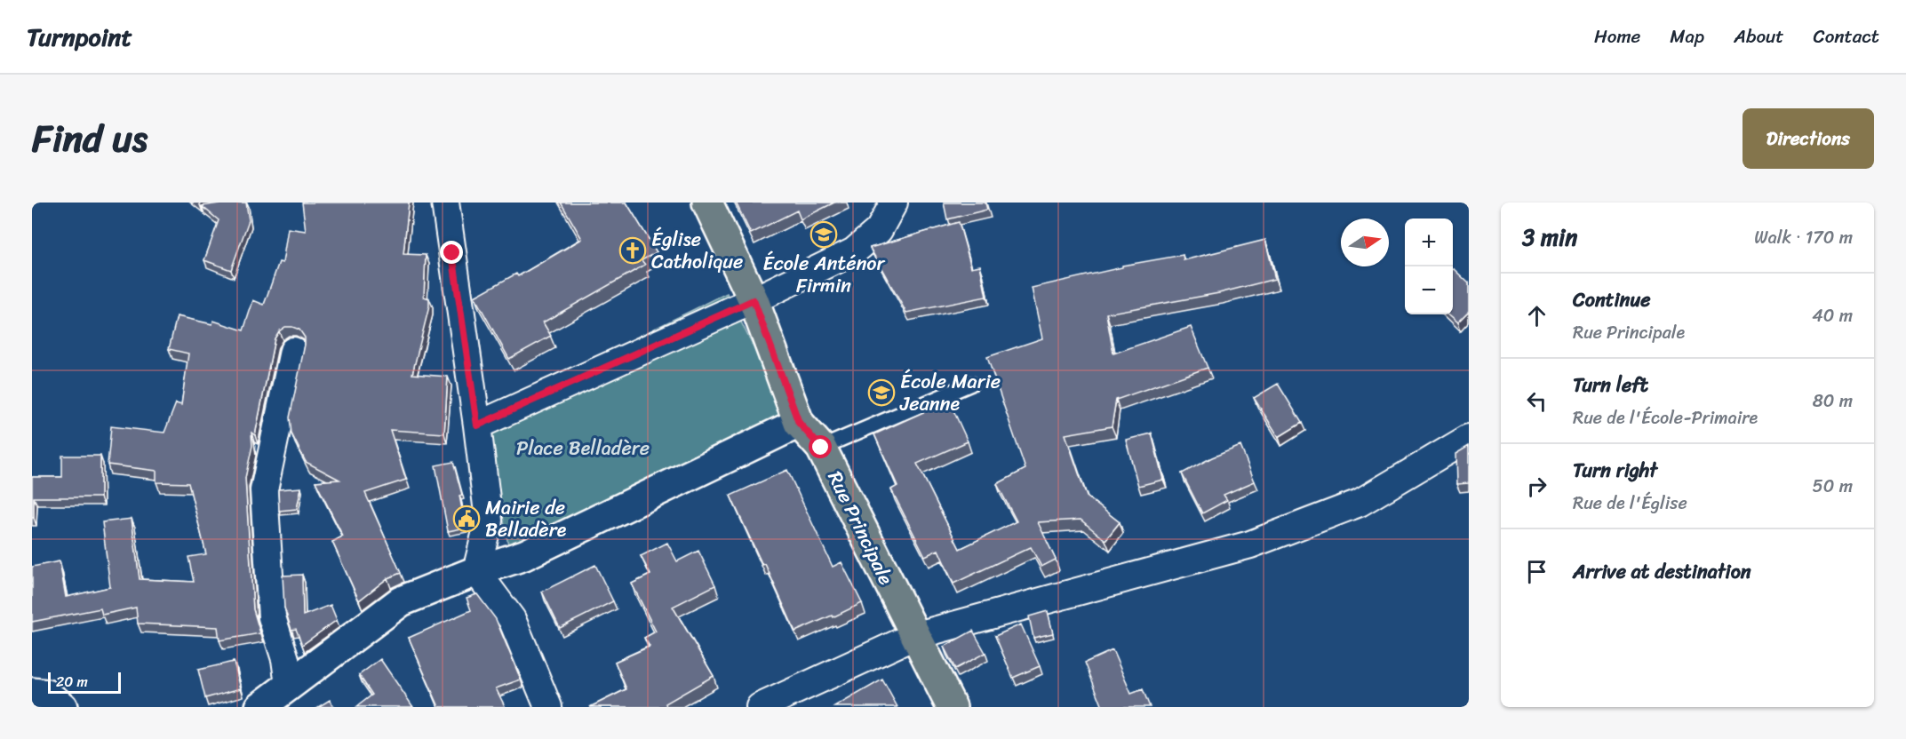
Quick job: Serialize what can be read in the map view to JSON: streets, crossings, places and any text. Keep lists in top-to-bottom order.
{
  "streets": {
    "main road": ["Rue Principale"]
  },
  "parks": ["Place Belladère"],
  "places": {
    "school or university": ["École Anténor Firmin", "École Marie Jeanne"],
    "church": ["Église Catholique"],
    "public building": ["Mairie de Belladère"]
  },
  "scale_bar": "20 m",
  "north": "right",
  "page": {
    "header": "Turnpoint",
    "nav": [
      "Home",
      "Map",
      "About",
      "Contact"
    ],
    "title": "Find us",
    "buttons": "Directions",
    "heading": ["3 min", "Walk · 170 m"],
    "map_buttons": ["+", "−"],
    "list": [
      ["Continue", "Rue Principale", "40 m"],
      ["Turn left", "Rue de l'École-Primaire", "80 m"],
      ["Turn right", "Rue de l'Église", "50 m"],
      "Arrive at destination"
    ],
    "scale": "20 m"
  }
}
